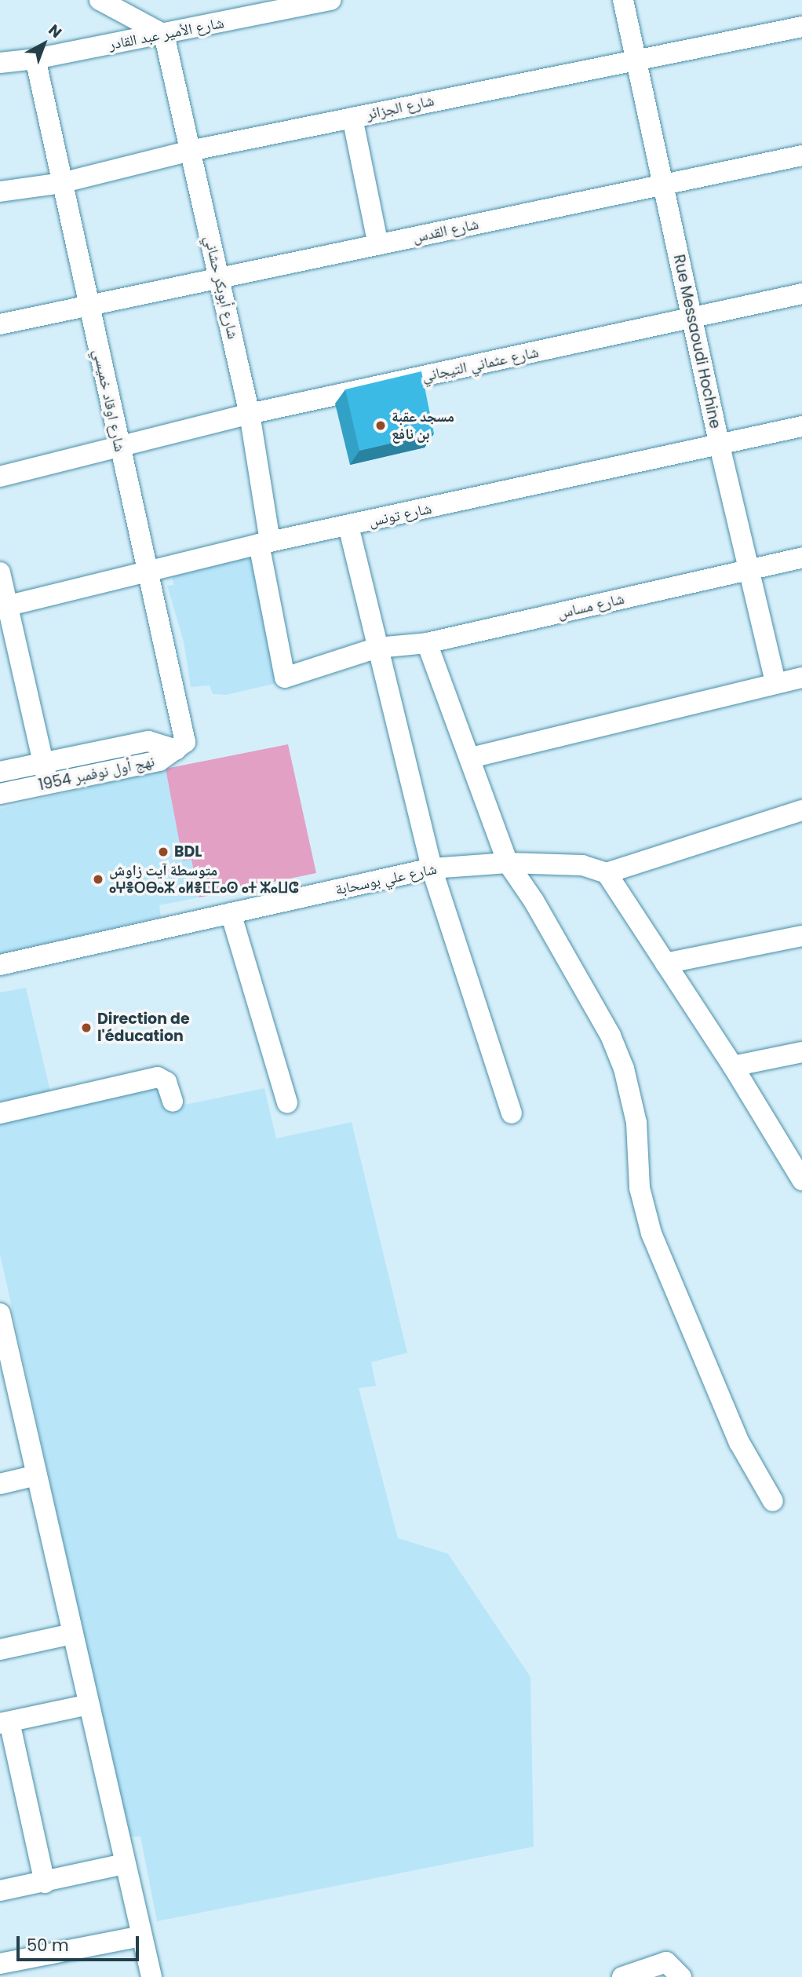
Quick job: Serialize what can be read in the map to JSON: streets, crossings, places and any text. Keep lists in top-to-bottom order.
{
  "streets": {
    "street": [
      "شارع الأمير عبد القادر",
      "شارع الجزائر",
      "شارع القدس",
      "شارع أبوبكر حشاني",
      "Rue Messaoudi Hochine",
      "شارع عثماني التيجاني",
      "شارع اوقاد خميسي",
      "شارع تونس",
      "شارع مساس",
      "نهج أول نوفمبر 1954",
      "شارع علي بوسحابة"
    ]
  },
  "crossings": [
    ["شارع الأمير عبد القادر", "شارع أبوبكر حشاني"],
    ["شارع الأمير عبد القادر", "شارع اوقاد خميسي"],
    ["شارع الجزائر", "شارع أبوبكر حشاني"],
    ["شارع الجزائر", "Rue Messaoudi Hochine"],
    ["شارع الجزائر", "شارع اوقاد خميسي"],
    ["شارع القدس", "شارع أبوبكر حشاني"],
    ["شارع القدس", "Rue Messaoudi Hochine"],
    ["شارع القدس", "شارع اوقاد خميسي"],
    ["شارع أبوبكر حشاني", "شارع عثماني التيجاني"],
    ["شارع أبوبكر حشاني", "شارع تونس"],
    ["شارع أبوبكر حشاني", "شارع مساس"],
    ["Rue Messaoudi Hochine", "شارع عثماني التيجاني"],
    ["Rue Messaoudi Hochine", "شارع تونس"],
    ["Rue Messaoudi Hochine", "شارع مساس"],
    ["شارع عثماني التيجاني", "شارع اوقاد خميسي"],
    ["شارع اوقاد خميسي", "شارع تونس"],
    ["شارع اوقاد خميسي", "نهج أول نوفمبر 1954"]
  ],
  "places": [
    "مسجد عقبة بن نافع",
    "BDL",
    "متوسطة آيت زاوش ⴰⵖⴻⵔⴱⴰⵣ ⴰⵍⴻⵎⵎⴰⵙ ⴰⵜ ⵣⴰⵡⵛ",
    "Direction de l'éducation"
  ],
  "scale_bar": "50 m",
  "north": "top right"
}
